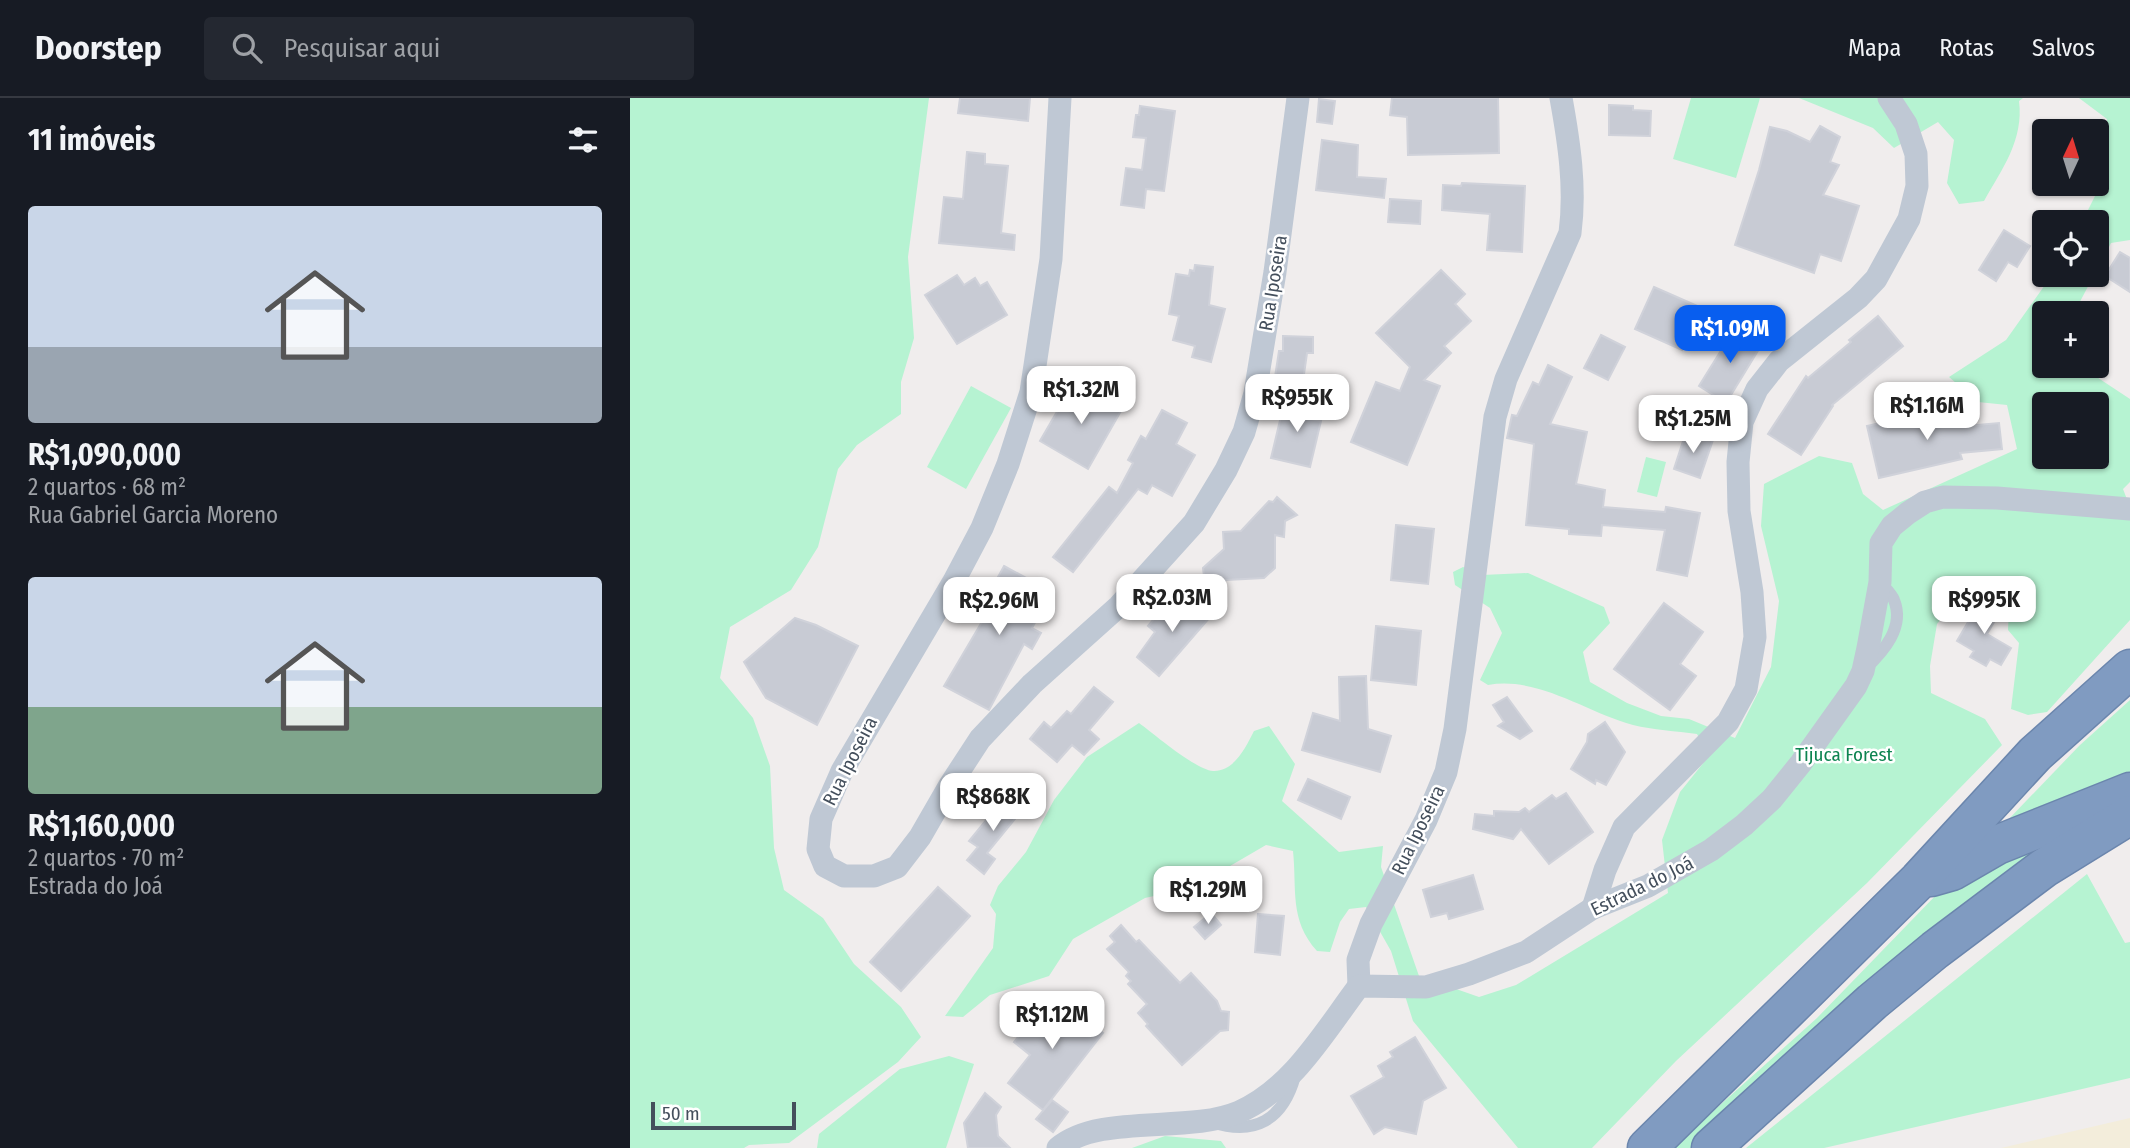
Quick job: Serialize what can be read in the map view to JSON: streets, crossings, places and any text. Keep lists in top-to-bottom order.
{
  "streets": {
    "street": ["Rua Iposeira", "Estrada do Joá"]
  },
  "crossings": [
    ["Rua Iposeira", "Estrada do Joá"]
  ],
  "parks": ["Tijuca Forest"],
  "scale_bar": "50 m",
  "north": "top",
  "page": {
    "header": "Doorstep",
    "search": "Pesquisar aqui",
    "nav": ["Mapa", "Rotas", "Salvos"],
    "heading": "11 imóveis",
    "map_buttons": ["+", "−"],
    "list": [
      {
        "name": "R$1,090,000",
        "note": "2 quartos · 68 m² · Rua Gabriel Garcia Moreno"
      },
      {
        "name": "R$1,160,000",
        "note": "2 quartos · 70 m² · Estrada do Joá"
      }
    ],
    "price": [
      "R$1.09M",
      "R$1.32M",
      "R$955K",
      "R$1.16M",
      "R$1.25M",
      "R$2.03M",
      "R$995K",
      "R$2.96M",
      "R$868K",
      "R$1.29M",
      "R$1.12M"
    ],
    "scale": "50 m"
  }
}
